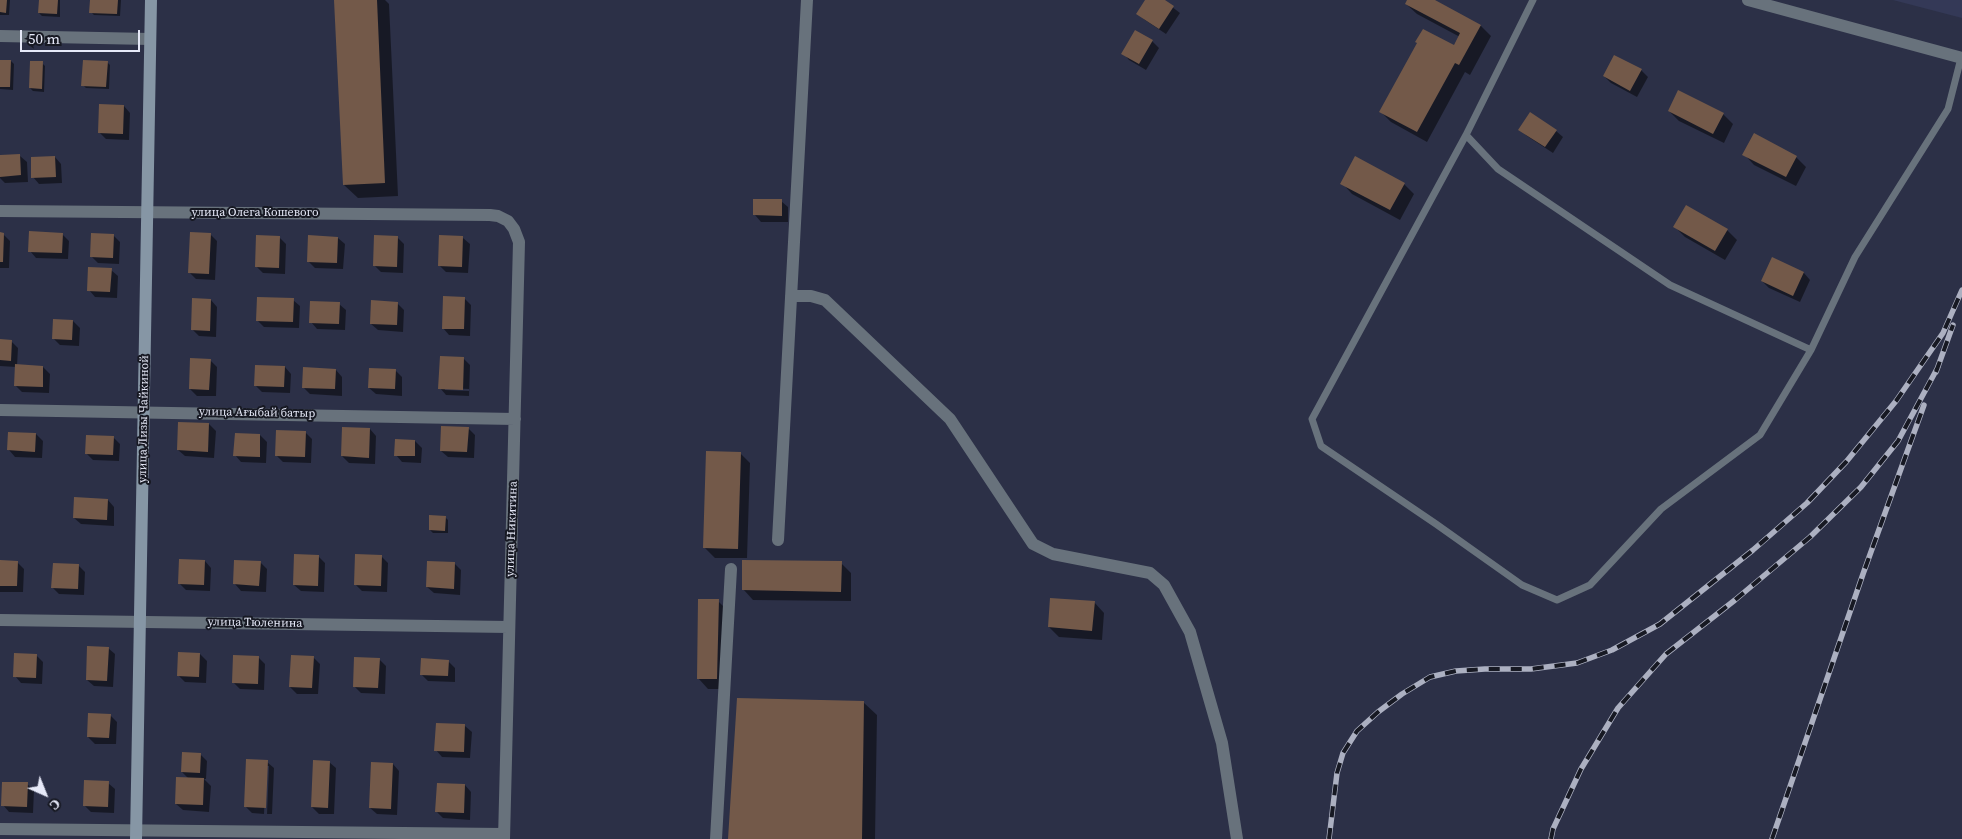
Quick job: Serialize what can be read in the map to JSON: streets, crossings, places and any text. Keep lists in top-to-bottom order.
{
  "streets": {
    "street": [
      "улица Олега Кошевого",
      "улица Ағыбай батыр",
      "улица Лизы Чайкиной",
      "улица Никитина",
      "улица Тюленина"
    ]
  },
  "crossings": [
    ["улица Олега Кошевого", "улица Лизы Чайкиной"],
    ["улица Олега Кошевого", "улица Никитина"],
    ["улица Ағыбай батыр", "улица Лизы Чайкиной"],
    ["улица Ағыбай батыр", "улица Никитина"],
    ["улица Лизы Чайкиной", "улица Тюленина"],
    ["улица Никитина", "улица Тюленина"]
  ],
  "scale_bar": "50 m",
  "north": "bottom right"
}
